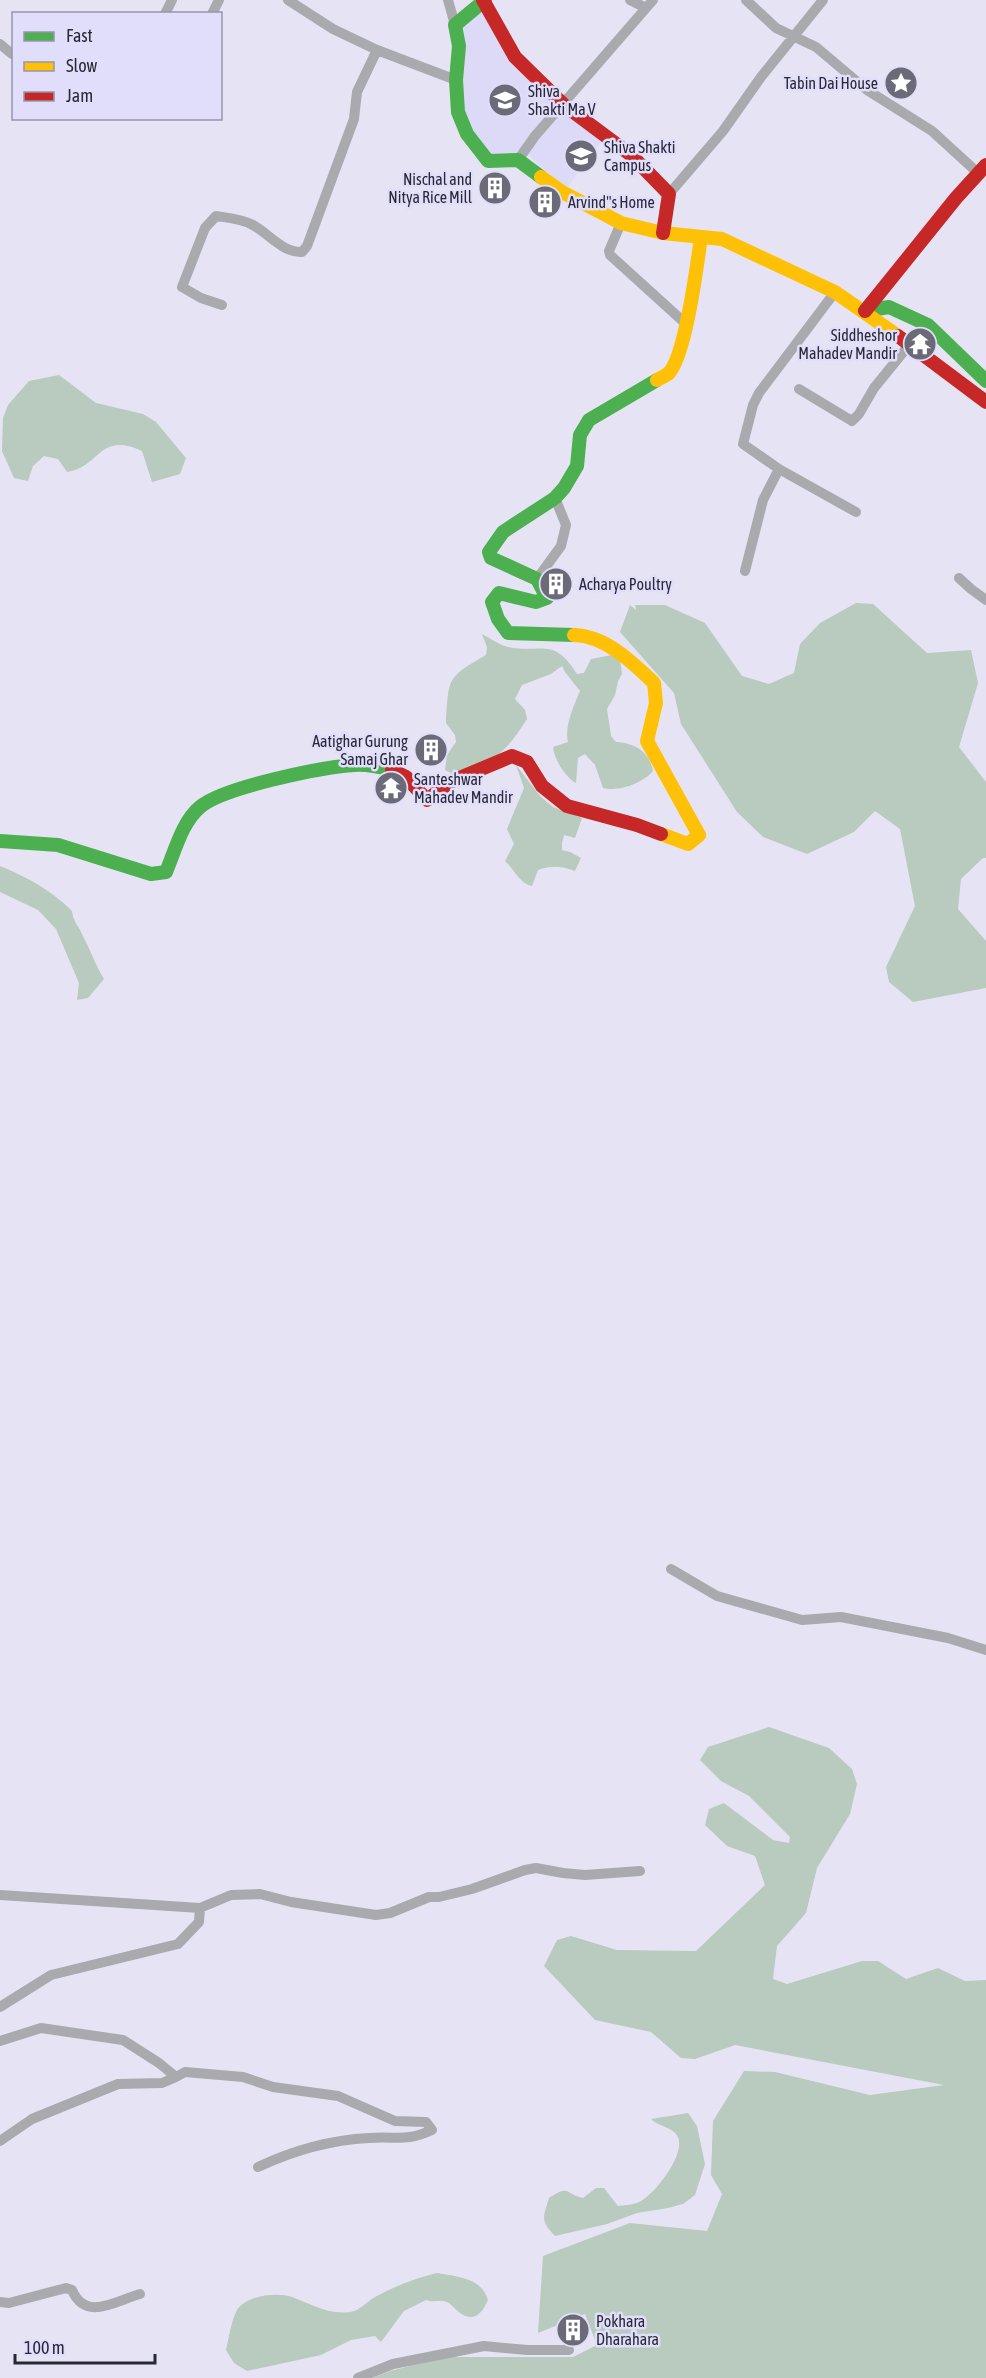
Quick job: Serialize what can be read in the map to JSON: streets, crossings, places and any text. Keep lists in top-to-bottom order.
{
  "places": {
    "place": ["Tabin Dai House"],
    "school or university": ["Shiva Shakti Ma V", "Shiva Shakti Campus"],
    "building": [
      "Nischal and Nitya Rice Mill",
      "Arvind\"s Home",
      "Acharya Poultry",
      "Aatighar Gurung Samaj Ghar",
      "Pokhara Dharahara"
    ],
    "temple": ["Siddheshor Mahadev Mandir", "Santeshwar Mahadev Mandir"]
  },
  "legend": ["Fast", "Slow", "Jam"],
  "scale_bar": "100 m"
}
